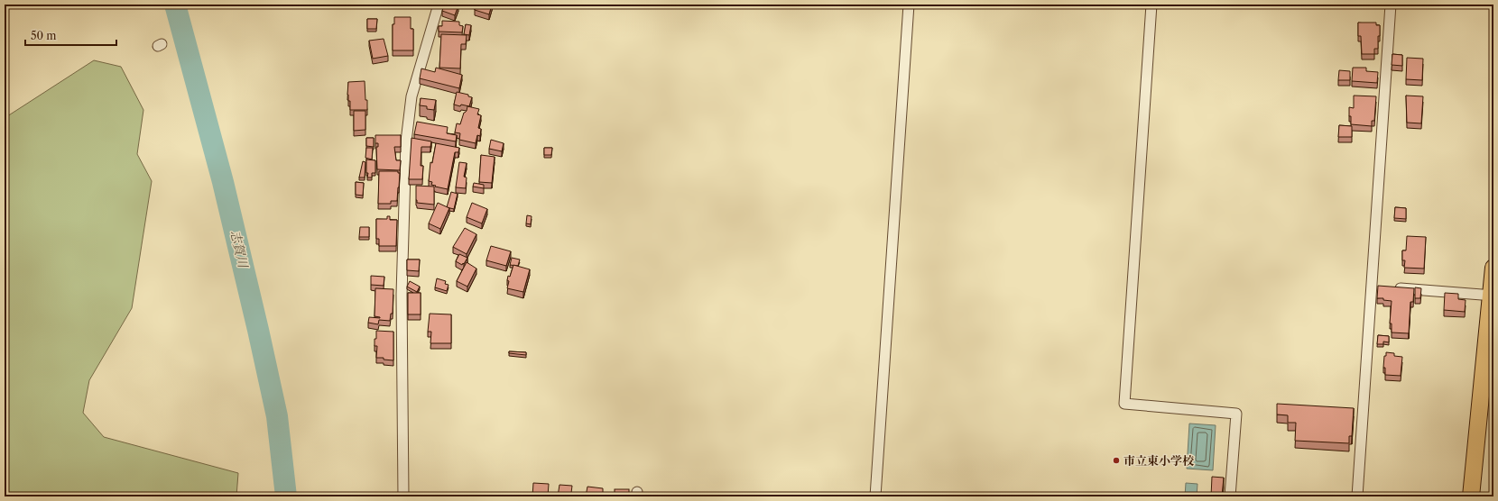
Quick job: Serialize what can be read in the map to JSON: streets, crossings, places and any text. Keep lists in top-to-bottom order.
{
  "water": ["志賀川"],
  "places": ["市立東小学校"],
  "scale_bar": "50 m"
}
